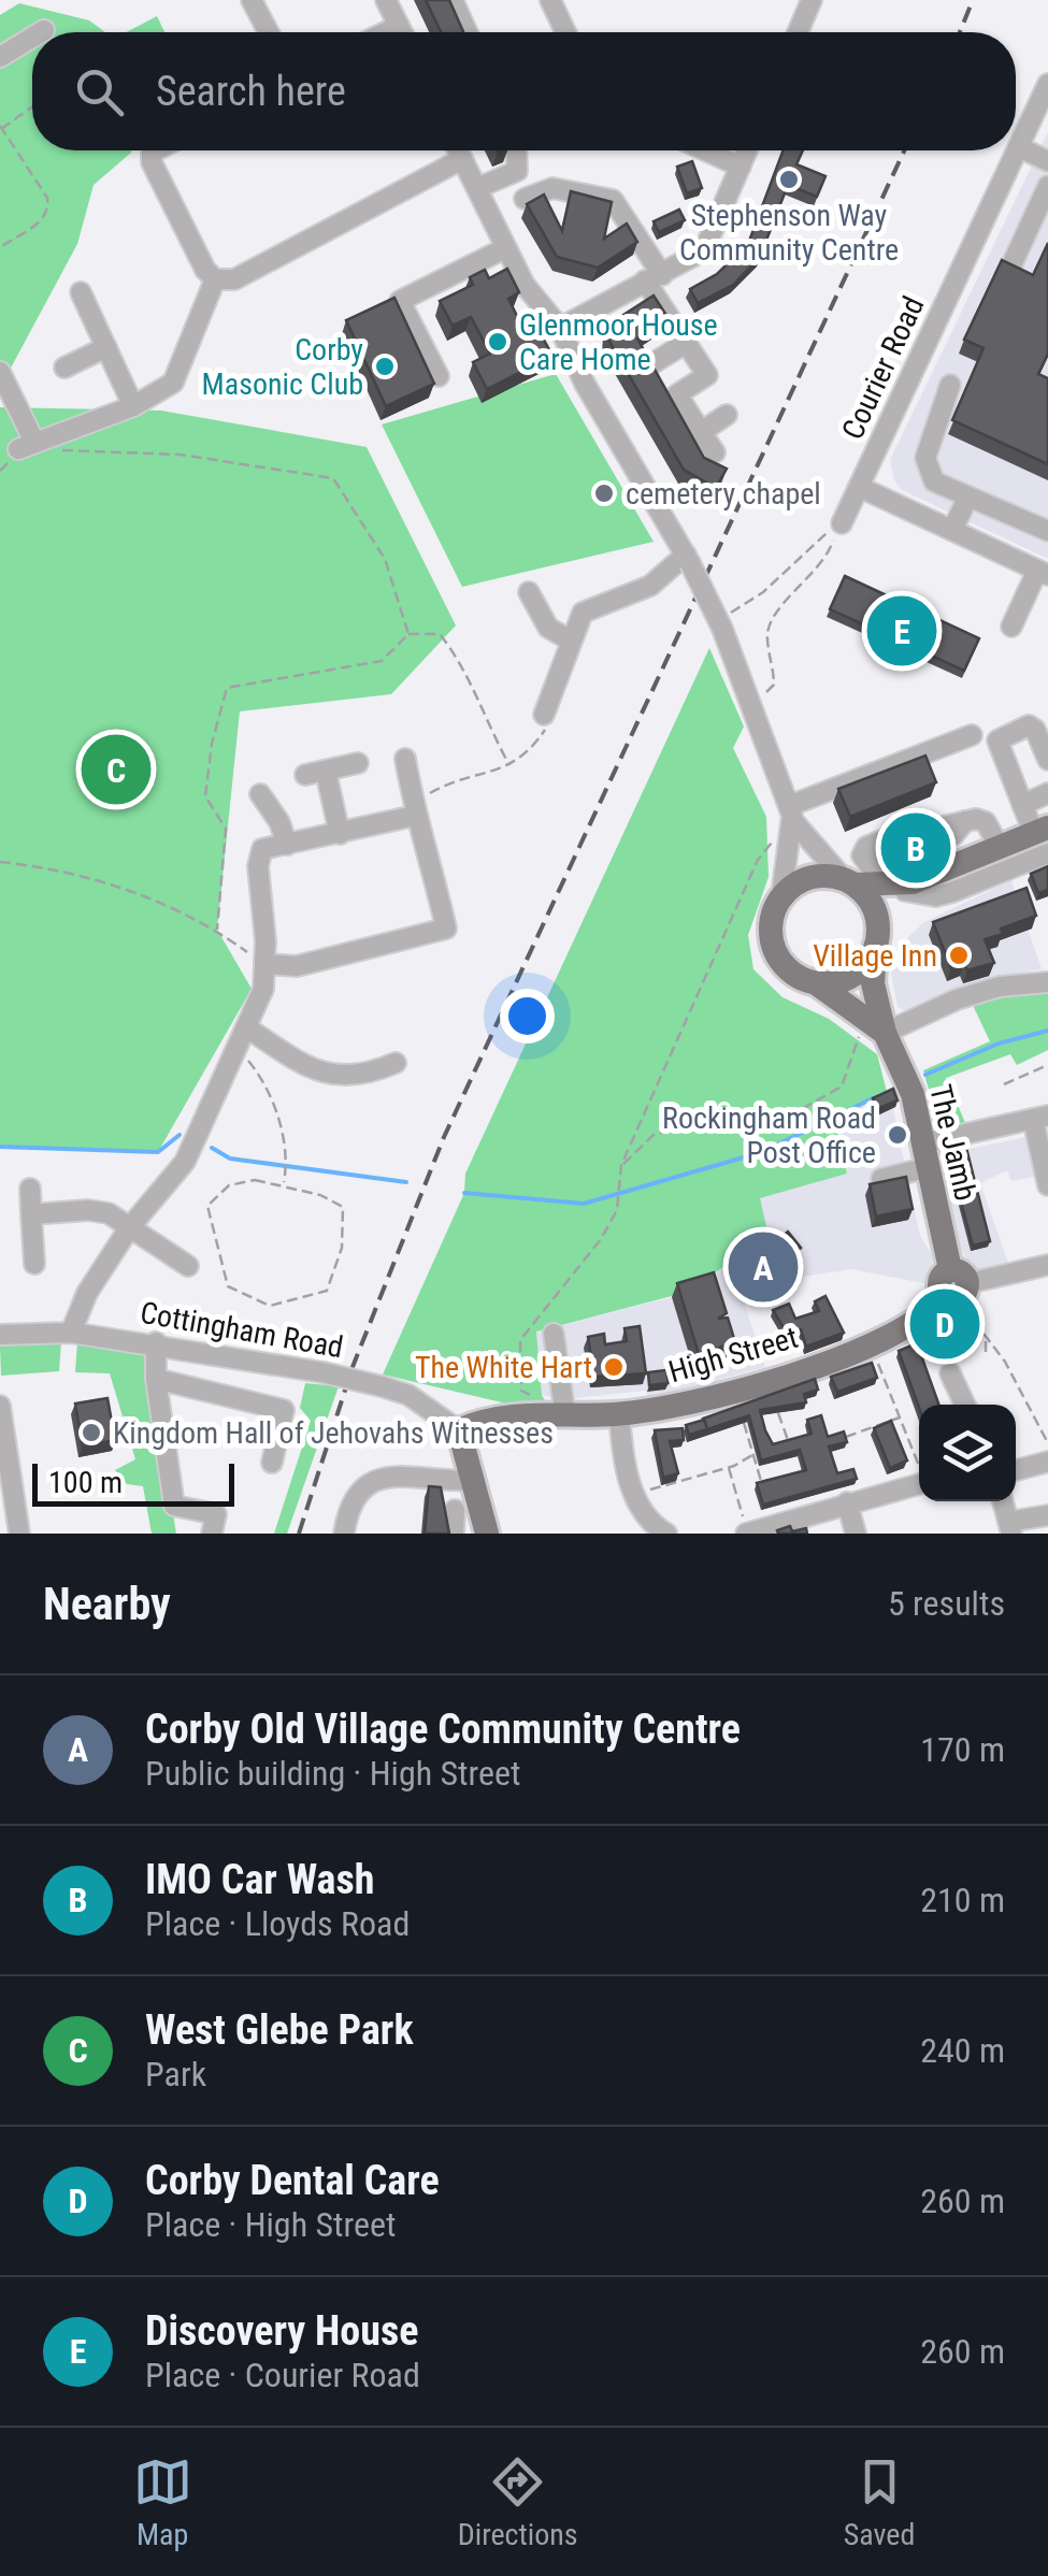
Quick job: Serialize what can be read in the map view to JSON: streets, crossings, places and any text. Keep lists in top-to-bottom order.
{
  "streets": {
    "main road": ["The Jamb", "High Street"],
    "street": ["Courier Road", "Cottingham Road"]
  },
  "crossings": [
    ["The Jamb", "High Street"],
    ["Cottingham Road", "High Street"]
  ],
  "places": [
    "Stephenson Way Community Centre",
    "Glenmoor House Care Home",
    "Corby Masonic Club",
    "cemetery chapel",
    "Village Inn",
    "Rockingham Road Post Office",
    "The White Hart",
    "Kingdom Hall of Jehovahs Witnesses"
  ],
  "scale_bar": "100 m",
  "page": {
    "search": "Search here",
    "pins": [
      "E",
      "C",
      "B",
      "A",
      "D"
    ],
    "scale": "100 m",
    "heading": ["Nearby", "5 results"],
    "list": [
      {
        "mark": "A",
        "name": "Corby Old Village Community Centre",
        "note": "Public building · High Street",
        "value": "170 m"
      },
      {
        "mark": "B",
        "name": "IMO Car Wash",
        "note": "Place · Lloyds Road",
        "value": "210 m"
      },
      {
        "mark": "C",
        "name": "West Glebe Park",
        "note": "Park",
        "value": "240 m"
      },
      {
        "mark": "D",
        "name": "Corby Dental Care",
        "note": "Place · High Street",
        "value": "260 m"
      },
      {
        "mark": "E",
        "name": "Discovery House",
        "note": "Place · Courier Road",
        "value": "260 m"
      }
    ],
    "nav": ["Map", "Directions", "Saved"]
  }
}
